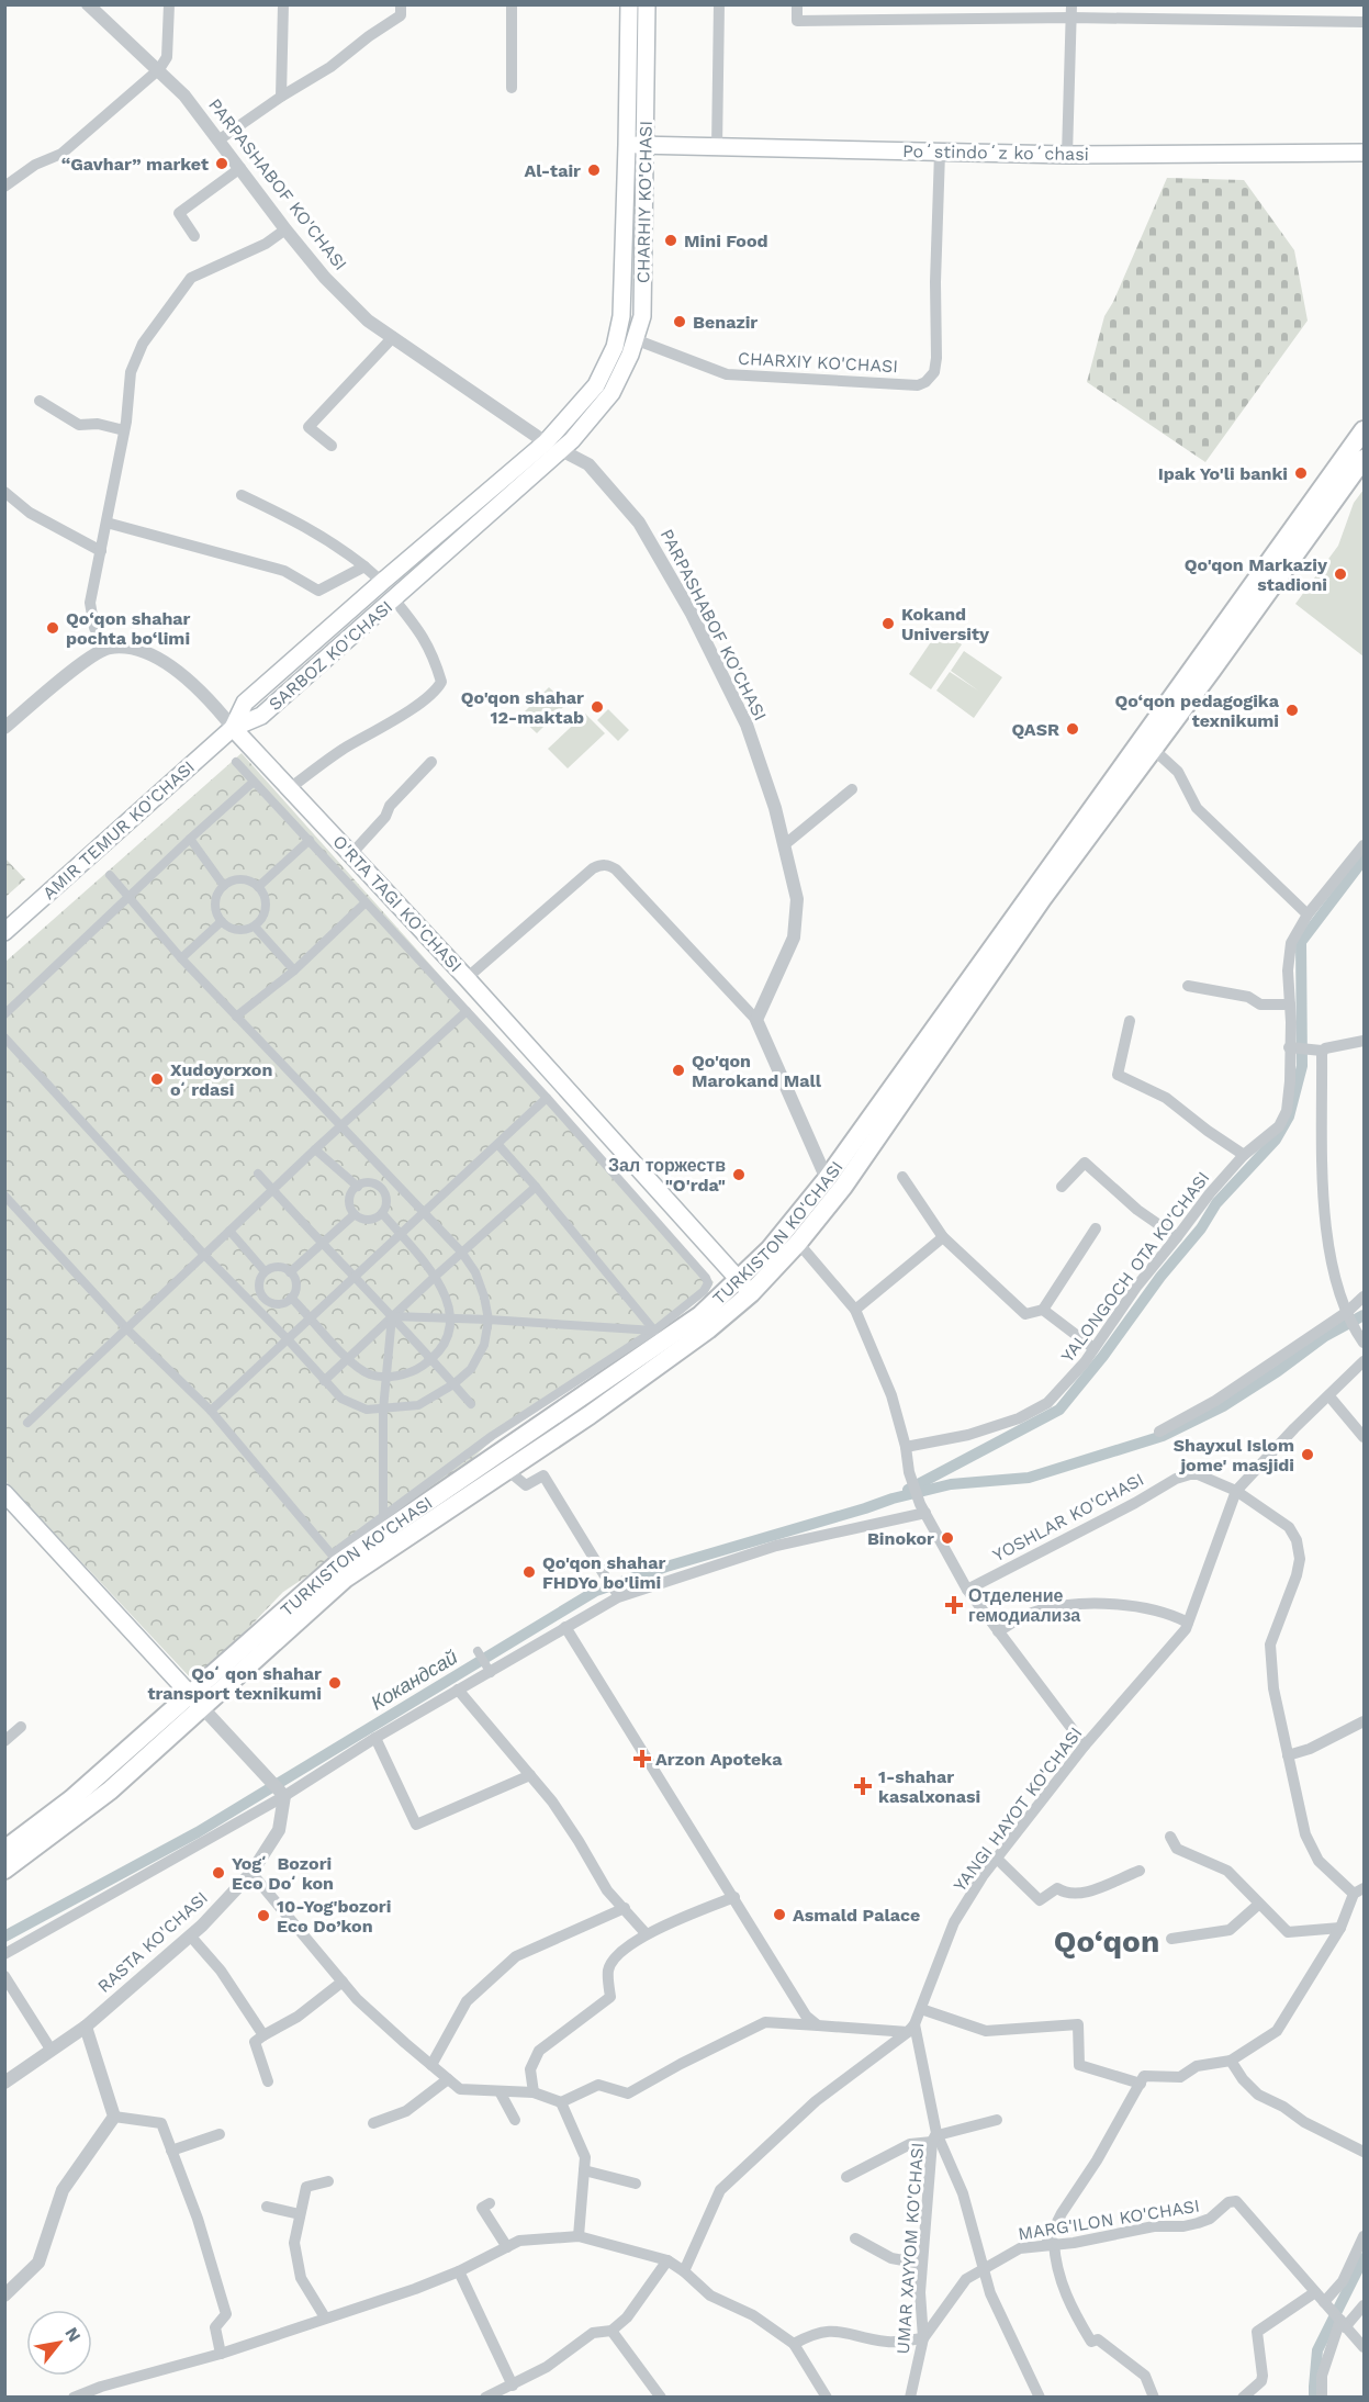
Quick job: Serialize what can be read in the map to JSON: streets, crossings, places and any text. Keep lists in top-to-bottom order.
{
  "streets": {
    "main road": [
      "Poʻstindoʻz koʻchasi",
      "CHARHIY KO'CHASI",
      "SARBOZ KO'CHASI",
      "AMIR TEMUR KO'CHASI",
      "O'RTA TAGI KO'CHASI",
      "TURKISTON KO'CHASI"
    ],
    "street": [
      "PARPASHABOF KO'CHASI",
      "CHARXIY KO'CHASI",
      "YALONGOCH OTA KO'CHASI",
      "YOSHLAR KO'CHASI",
      "YANGI HAYOT KO'CHASI",
      "RASTA KO'CHASI",
      "MARG'ILON KO'CHASI",
      "UMAR XAYYOM KO'CHASI"
    ]
  },
  "crossings": [
    ["Poʻstindoʻz koʻchasi", "CHARHIY KO'CHASI"],
    ["Poʻstindoʻz koʻchasi", "CHARXIY KO'CHASI"],
    ["PARPASHABOF KO'CHASI", "SARBOZ KO'CHASI"],
    ["CHARHIY KO'CHASI", "CHARXIY KO'CHASI"],
    ["CHARHIY KO'CHASI", "SARBOZ KO'CHASI"],
    ["SARBOZ KO'CHASI", "AMIR TEMUR KO'CHASI"],
    ["SARBOZ KO'CHASI", "O'RTA TAGI KO'CHASI"],
    ["AMIR TEMUR KO'CHASI", "O'RTA TAGI KO'CHASI"],
    ["O'RTA TAGI KO'CHASI", "TURKISTON KO'CHASI"],
    ["YOSHLAR KO'CHASI", "YANGI HAYOT KO'CHASI"],
    ["YANGI HAYOT KO'CHASI", "UMAR XAYYOM KO'CHASI"],
    ["MARG'ILON KO'CHASI", "UMAR XAYYOM KO'CHASI"]
  ],
  "districts": ["Qo‘qon"],
  "water": ["Кокандсай"],
  "places": {
    "other": [
      "“Gavhar” market",
      "Al-tair",
      "Mini Food",
      "Benazir",
      "Ipak Yo'li banki",
      "Qo'qon Markaziy stadioni",
      "Kokand University",
      "Qo‘qon shahar pochta bo‘limi",
      "Qo'qon shahar 12-maktab",
      "Qo‘qon pedagogika texnikumi",
      "QASR",
      "Qo'qon Marokand Mall",
      "Xudoyorxon oʻrdasi",
      "Зал торжеств \"O'rda\"",
      "Shayxul Islom jome' masjidi",
      "Binokor",
      "Qo'qon shahar FHDYo bo'limi",
      "Qoʻqon shahar transport texnikumi",
      "Yogʻ Bozori Eco Doʻkon",
      "Asmald Palace",
      "10-Yog'bozori Eco Do’kon"
    ],
    "health": ["Отделение гемодиализа", "Arzon Apoteka", "1-shahar kasalxonasi"]
  },
  "north": "top right"
}
